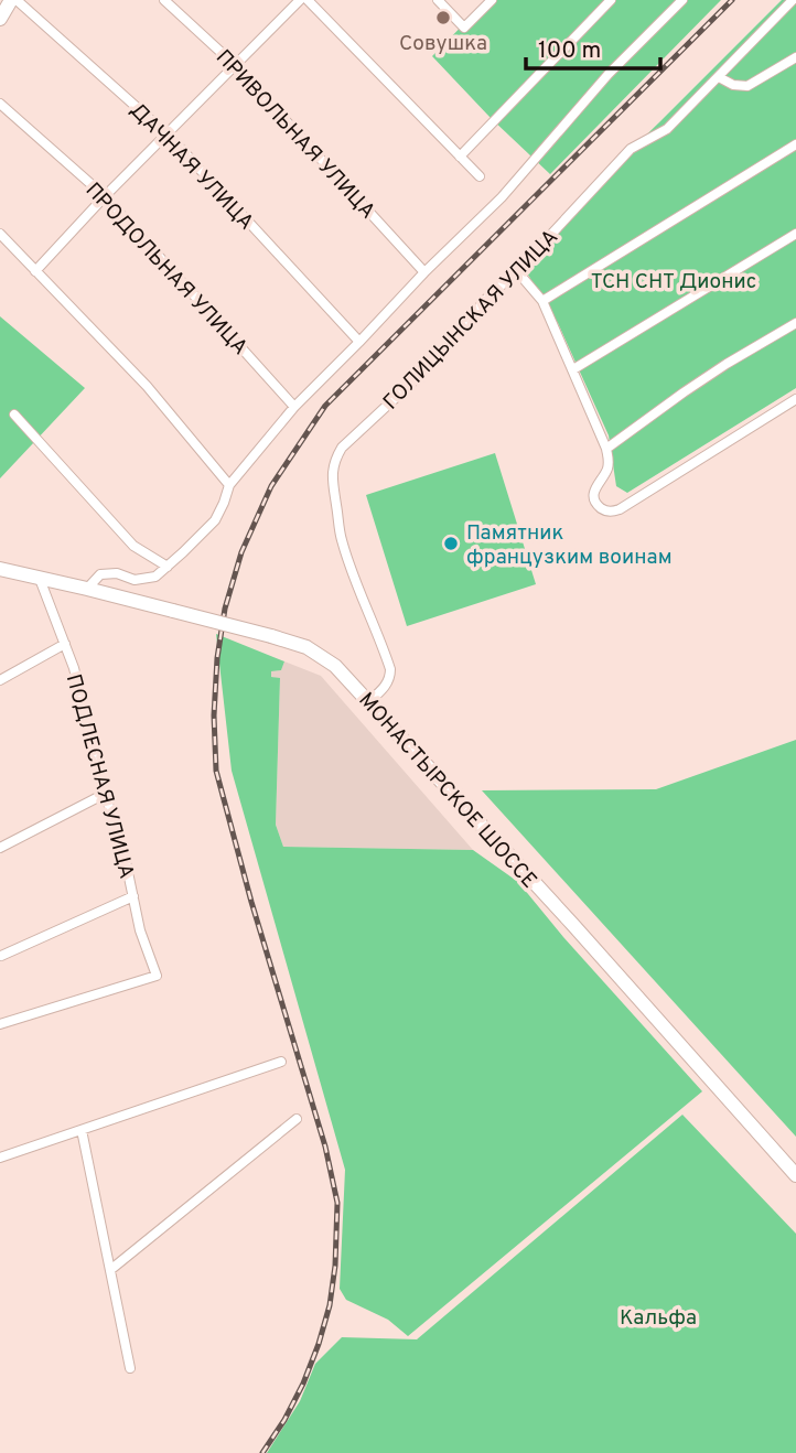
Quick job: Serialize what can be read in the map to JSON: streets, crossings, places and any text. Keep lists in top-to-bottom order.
{
  "streets": {
    "main road": ["МОНАСТЫРСКОЕ ШОССЕ"],
    "street": [
      "ПРИВОЛЬНАЯ УЛИЦА",
      "ДАЧНАЯ УЛИЦА",
      "ПРОДОЛЬНАЯ УЛИЦА",
      "ГОЛИЦЫНСКАЯ УЛИЦА",
      "ПОДЛЕСНАЯ УЛИЦА"
    ]
  },
  "crossings": [
    ["ГОЛИЦЫНСКАЯ УЛИЦА", "МОНАСТЫРСКОЕ ШОССЕ"],
    ["ПОДЛЕСНАЯ УЛИЦА", "МОНАСТЫРСКОЕ ШОССЕ"]
  ],
  "parks": ["ТСН СНТ Дионис", "Кальфа"],
  "places": ["Совушка", "Памятник французким воинам"],
  "scale_bar": "100 m"
}
